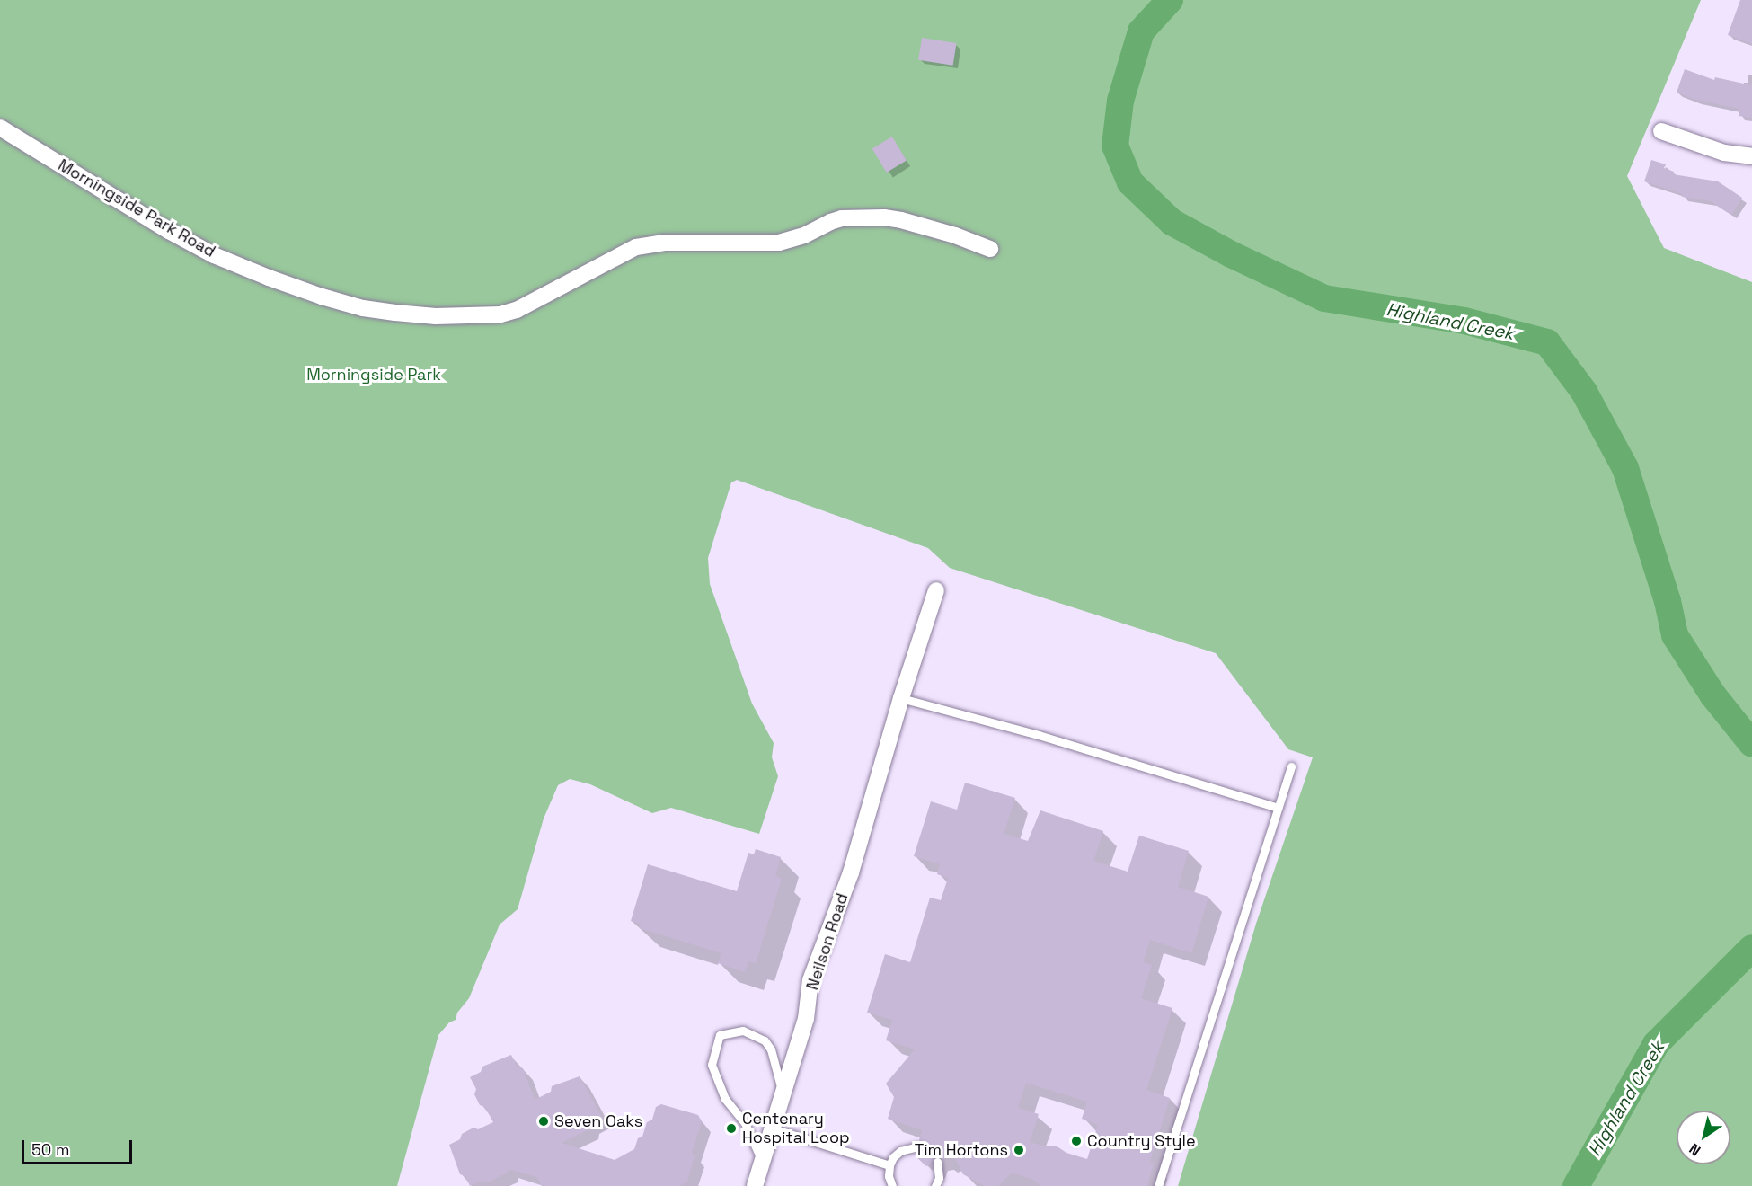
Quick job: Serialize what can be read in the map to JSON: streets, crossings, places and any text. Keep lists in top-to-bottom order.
{
  "streets": {
    "street": ["Morningside Park Road", "Neilson Road"]
  },
  "water": ["Highland Creek"],
  "parks": ["Morningside Park"],
  "places": [
    "Seven Oaks",
    "Centenary Hospital Loop",
    "Country Style",
    "Tim Hortons"
  ],
  "scale_bar": "50 m",
  "north": "bottom left"
}
